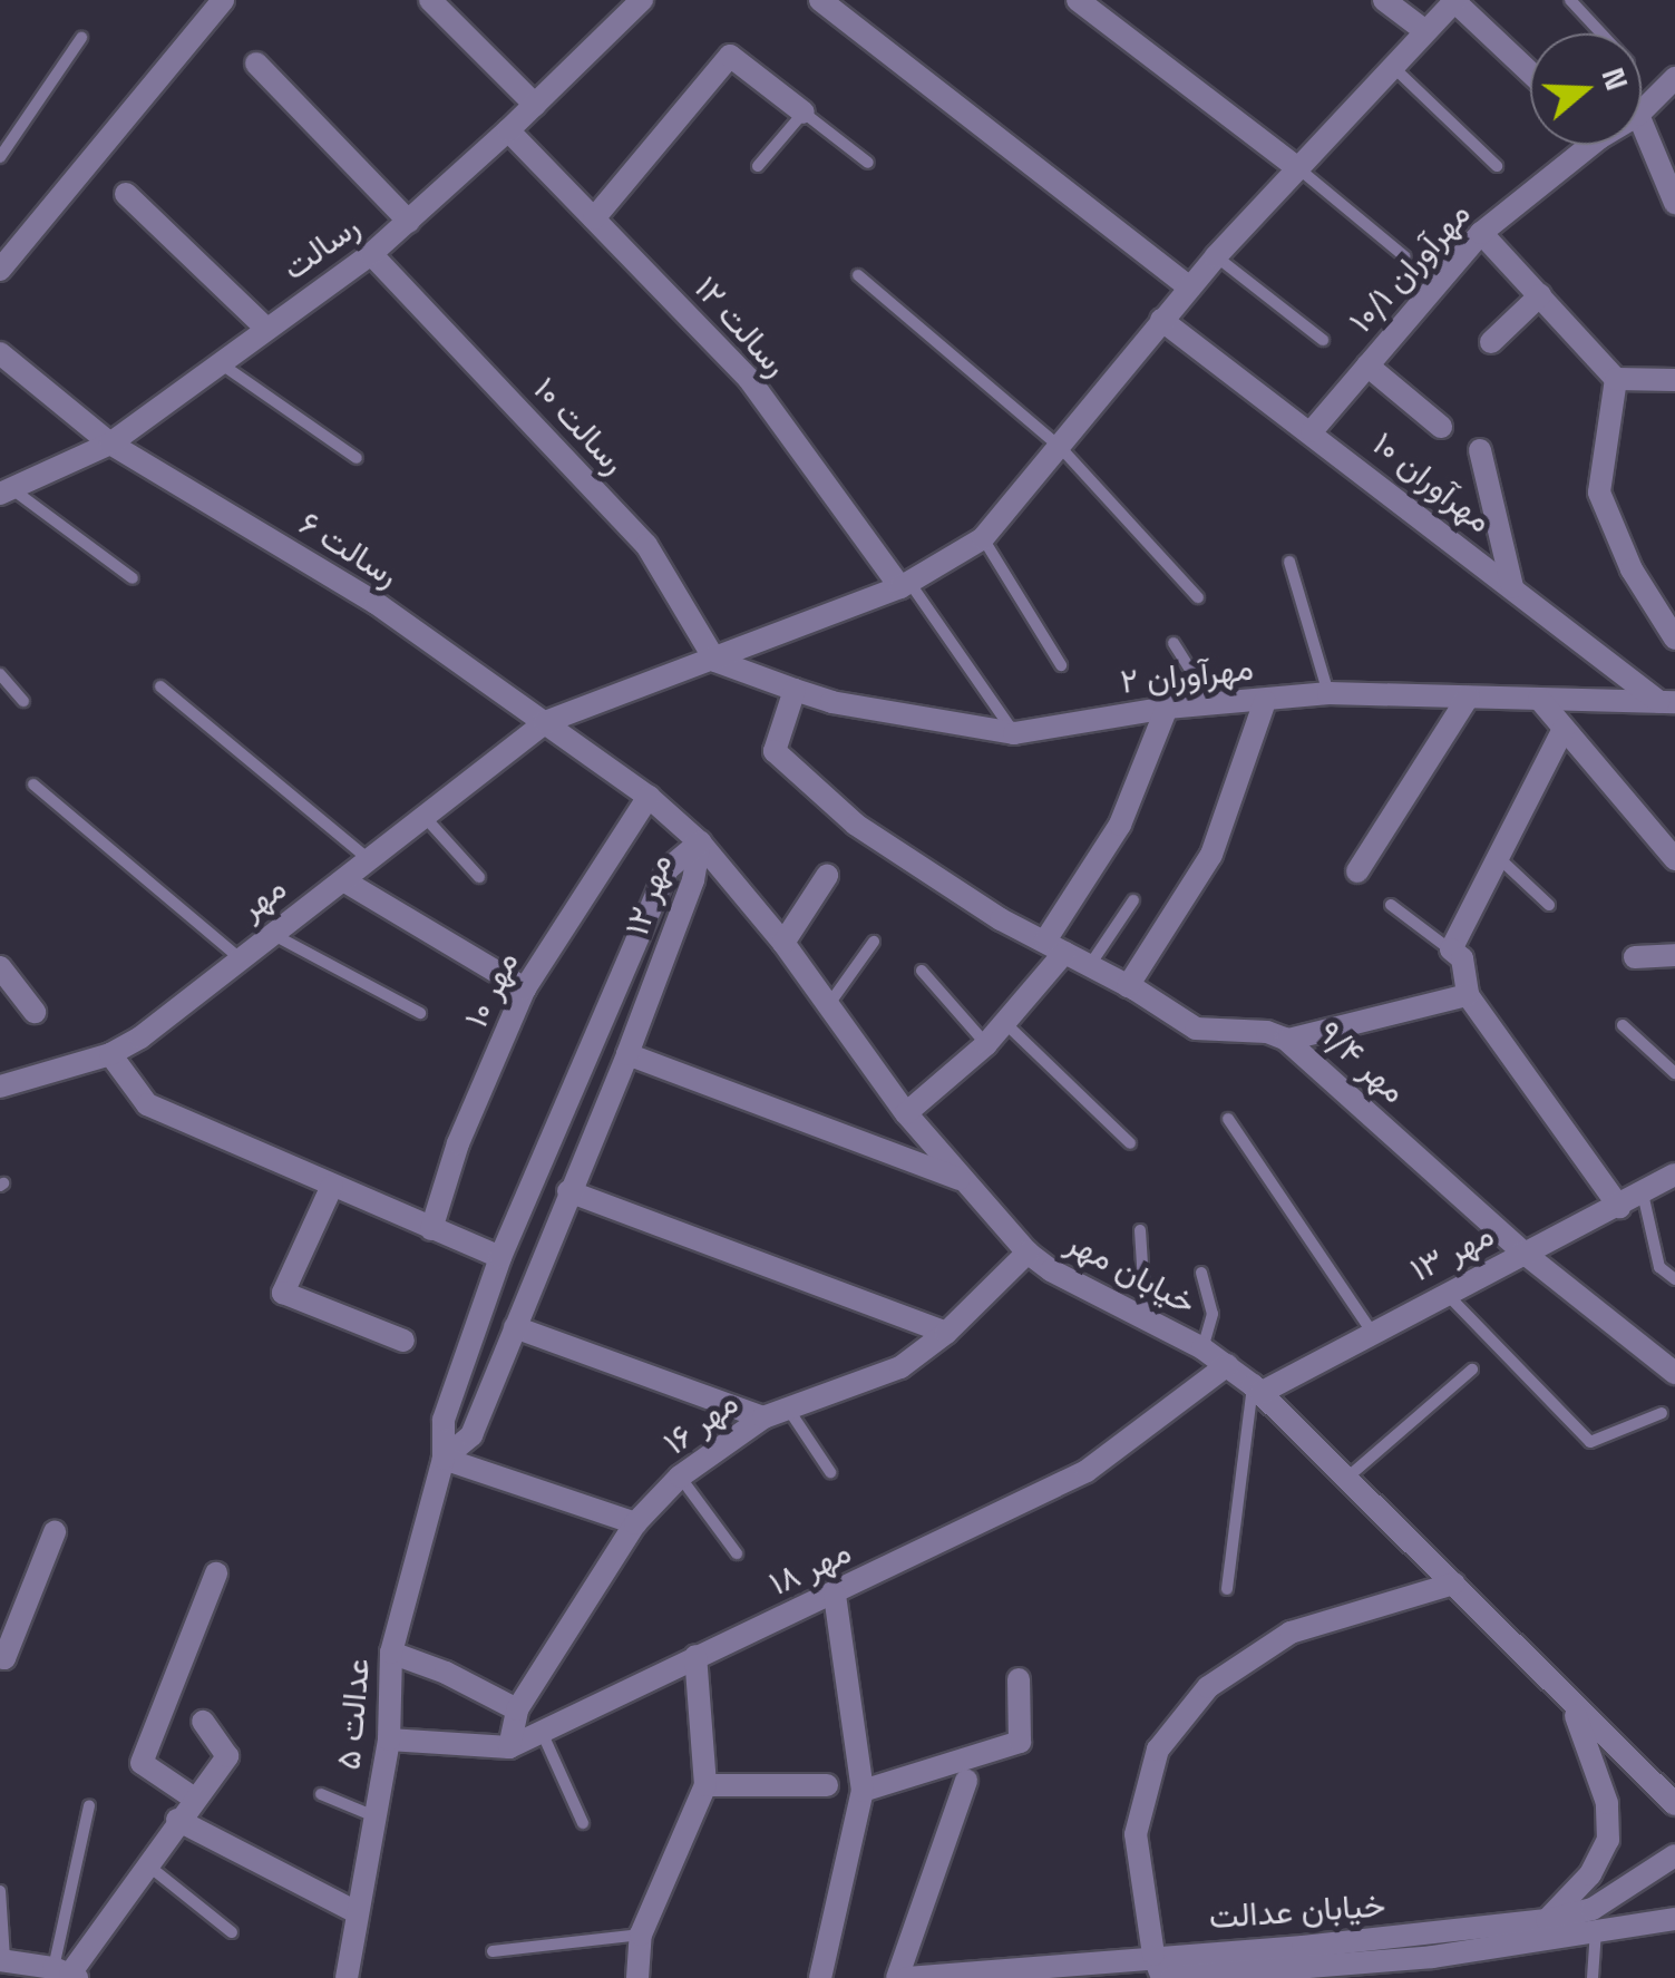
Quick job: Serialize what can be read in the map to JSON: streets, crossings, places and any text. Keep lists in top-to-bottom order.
{
  "streets": {
    "street": [
      "رسالت",
      "مهرآوران ۱۰/۱",
      "رسالت ۱۲",
      "رسالت ۱۰",
      "مهرآوران ۱۰",
      "رسالت ۶",
      "مهرآوران ۲",
      "مهر ۱۲",
      "مهر",
      "مهر ۱۰",
      "مهر ۹/۴",
      "مهر ۱۳",
      "خیابان مهر",
      "مهر ۱۶",
      "مهر ۱۸",
      "عدالت ۵",
      "خیابان عدالت"
    ]
  },
  "crossings": [
    ["رسالت", "رسالت ۱۲"],
    ["رسالت", "رسالت ۱۰"],
    ["رسالت", "رسالت ۶"],
    ["مهرآوران ۱۰/۱", "مهرآوران ۱۰"],
    ["رسالت ۱۲", "مهر"],
    ["رسالت ۱۰", "مهرآوران ۲"],
    ["رسالت ۱۰", "مهر"],
    ["مهرآوران ۱۰", "مهرآوران ۲"],
    ["رسالت ۶", "مهر"],
    ["رسالت ۶", "خیابان مهر"],
    ["مهرآوران ۲", "مهر"],
    ["مهرآوران ۲", "مهر ۹/۴"],
    ["مهر ۱۲", "خیابان مهر"],
    ["مهر ۱۲", "عدالت ۵"],
    ["مهر", "خیابان مهر"],
    ["مهر ۱۰", "خیابان مهر"],
    ["مهر ۹/۴", "مهر ۱۳"],
    ["مهر ۱۳", "خیابان مهر"],
    ["خیابان مهر", "مهر ۱۶"],
    ["خیابان مهر", "مهر ۱۸"],
    ["مهر ۱۶", "مهر ۱۸"],
    ["مهر ۱۸", "عدالت ۵"]
  ],
  "north": "right"
}
